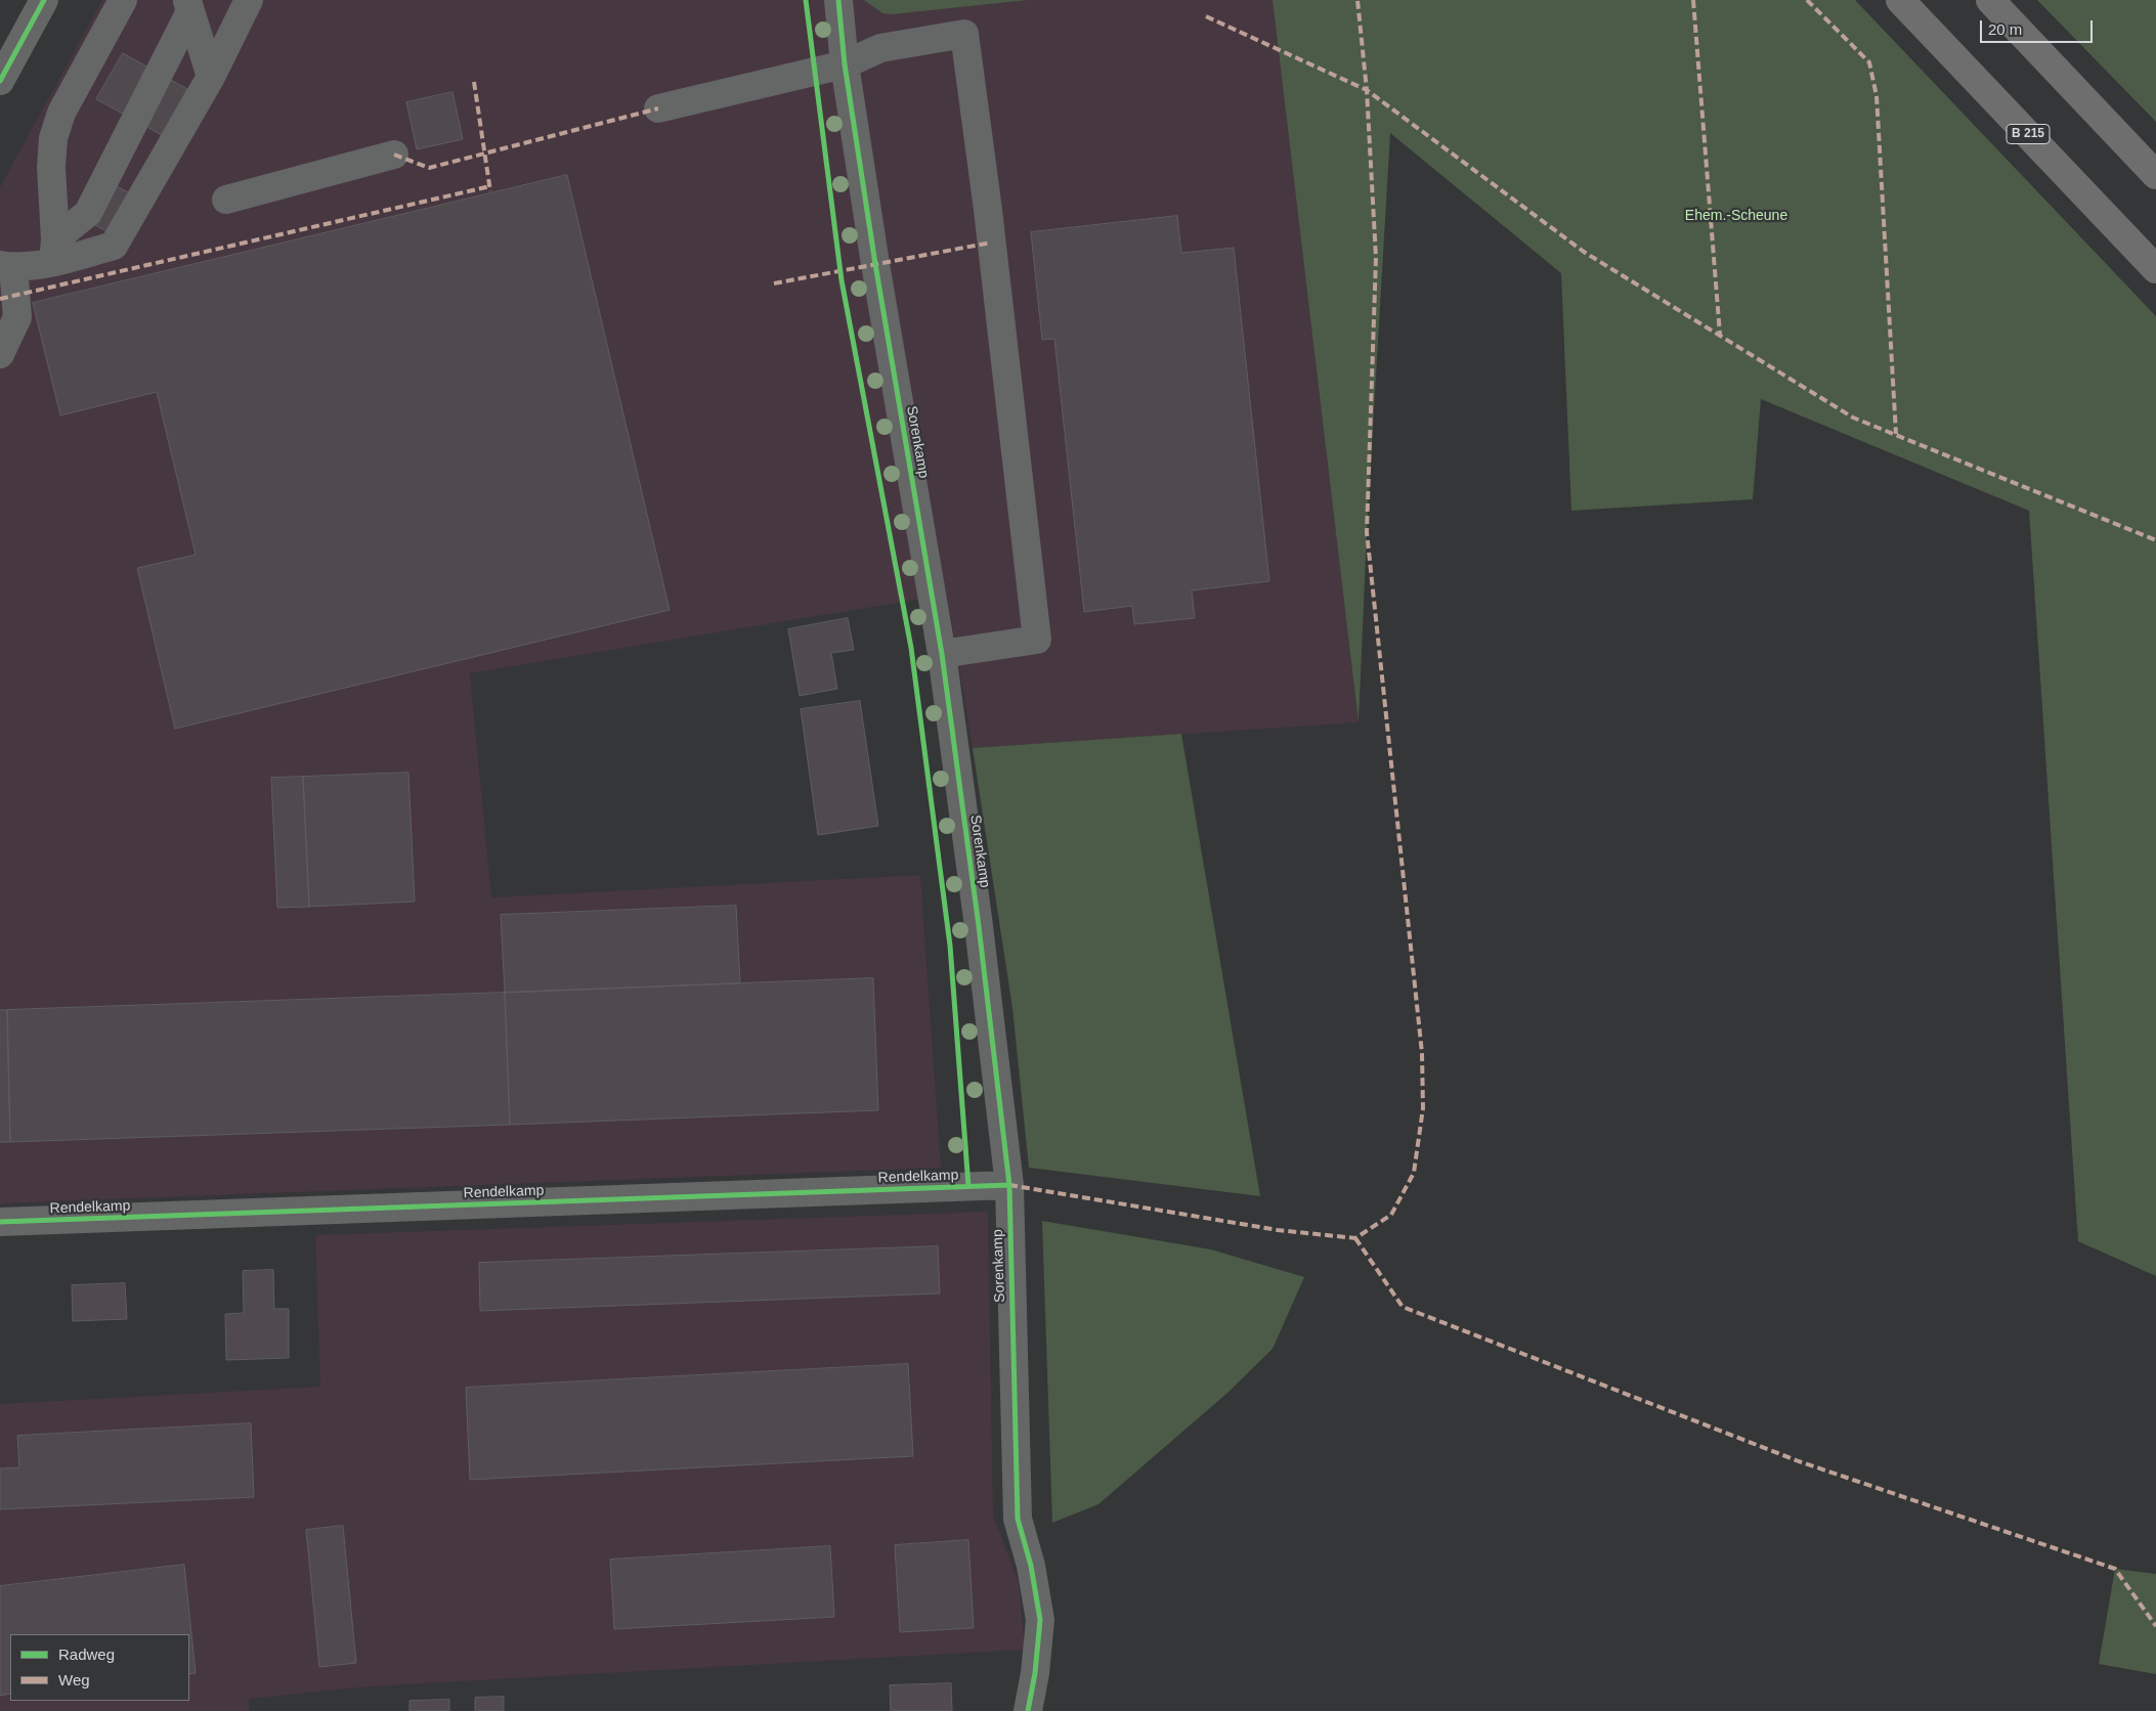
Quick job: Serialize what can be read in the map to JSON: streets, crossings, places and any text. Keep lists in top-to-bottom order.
{
  "streets": {
    "main road": ["B 215"],
    "street": ["Sorenkamp", "Rendelkamp"]
  },
  "crossings": [
    ["Sorenkamp", "Rendelkamp"]
  ],
  "parks": ["Ehem.-Scheune"],
  "legend": ["Radweg", "Weg"],
  "scale_bar": "20 m"
}
